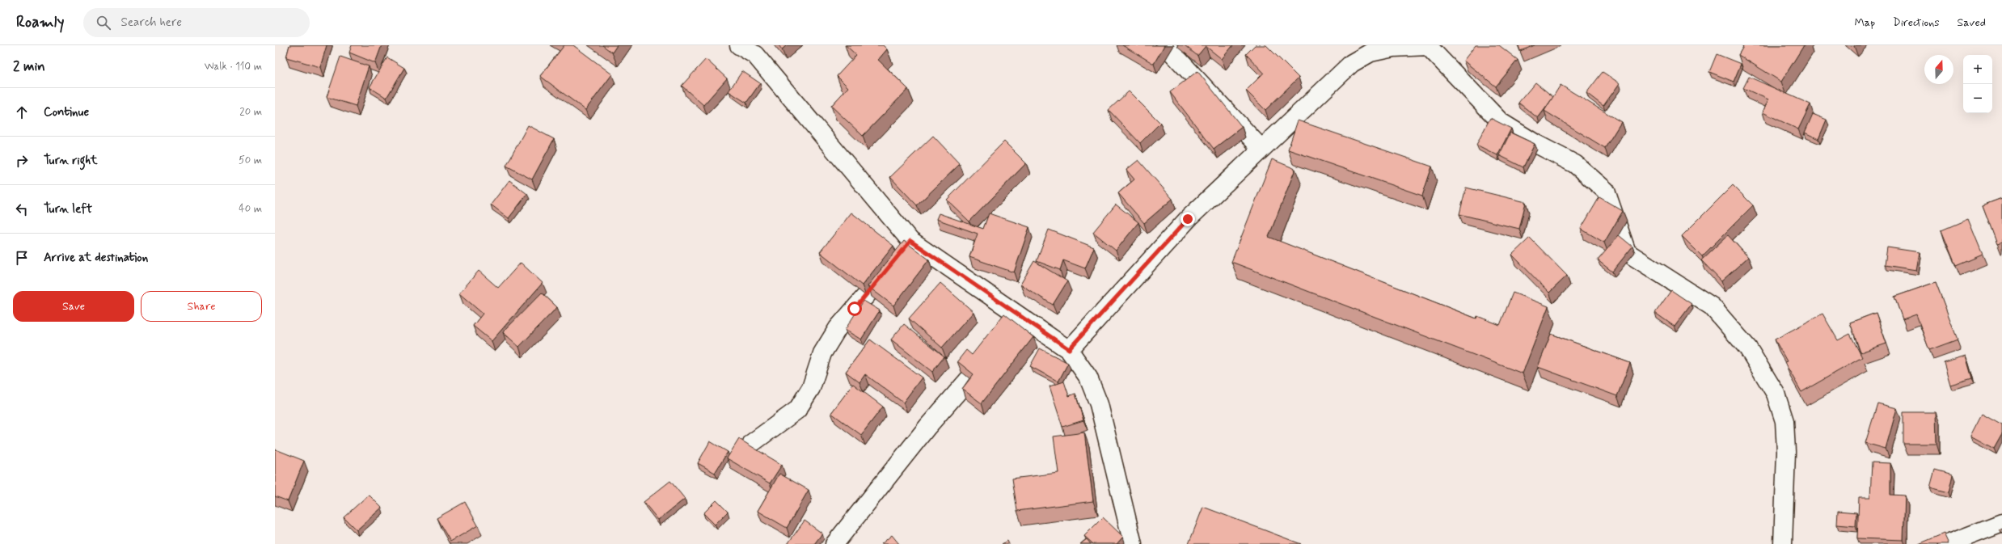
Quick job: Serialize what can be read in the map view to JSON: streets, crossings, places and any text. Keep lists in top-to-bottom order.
{
  "north": "top",
  "page": {
    "header": "Roamly",
    "search": "Search here",
    "nav": ["Map", "Directions", "Saved"],
    "heading": ["2 min", "Walk · 110 m"],
    "map_buttons": ["+", "−"],
    "list": [
      ["Continue", "20 m"],
      ["Turn right", "50 m"],
      ["Turn left", "40 m"],
      "Arrive at destination"
    ],
    "buttons": ["Save", "Share"]
  }
}
